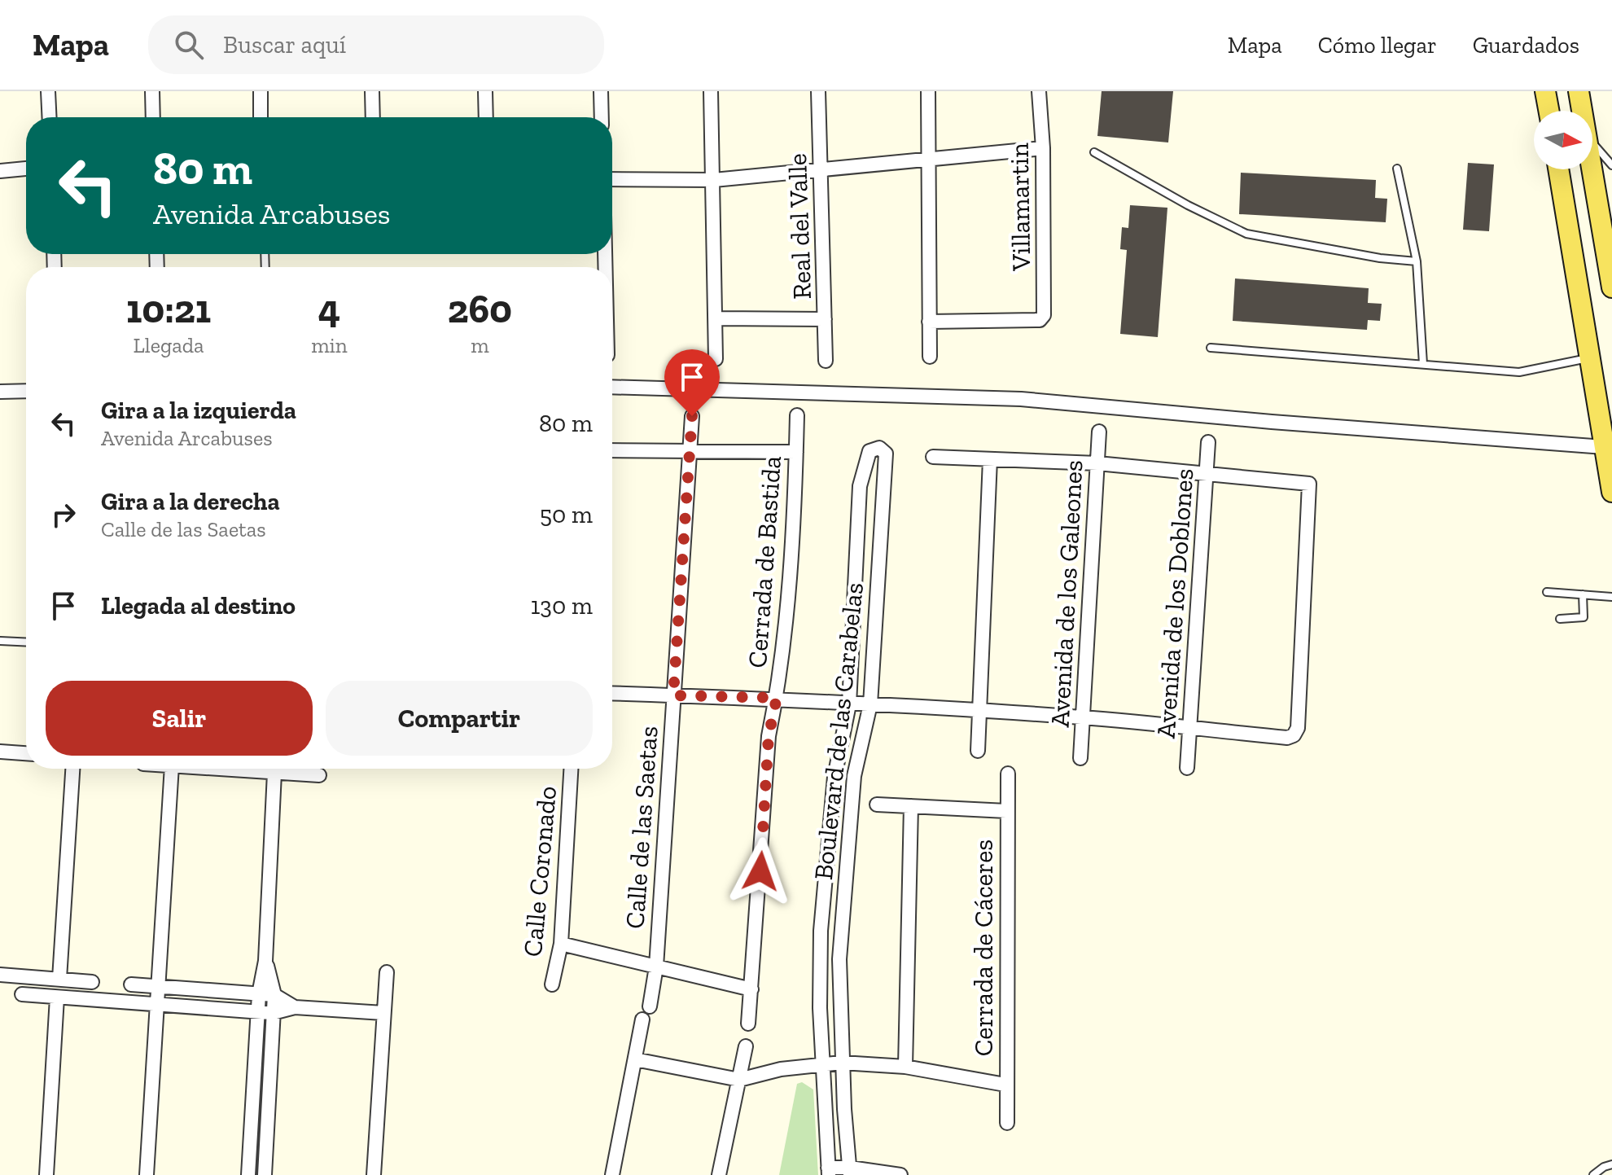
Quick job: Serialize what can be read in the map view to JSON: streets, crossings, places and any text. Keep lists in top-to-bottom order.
{
  "streets": {
    "street": [
      "Villamartin",
      "Real del Valle",
      "Cerrada de Bastida",
      "Avenida de los Galeones",
      "Avenida de los Doblones",
      "Boulevard de las Carabelas",
      "Calle de las Saetas",
      "Calle Coronado",
      "Cerrada de Cáceres"
    ]
  },
  "crossings": [
    ["Boulevard de las Carabelas", "Cerrada de Cáceres"]
  ],
  "north": "right",
  "page": {
    "header": "Mapa",
    "search": "Buscar aquí",
    "nav": ["Mapa", "Cómo llegar", "Guardados"],
    "turn": ["80 m", "Avenida Arcabuses"],
    "eta": [
      "10:21",
      "Llegada",
      "4",
      "min",
      "260",
      "m"
    ],
    "list": [
      {
        "name": "Gira a la izquierda",
        "note": "Avenida Arcabuses",
        "value": "80 m"
      },
      {
        "name": "Gira a la derecha",
        "note": "Calle de las Saetas",
        "value": "50 m"
      },
      {
        "name": "Llegada al destino",
        "value": "130 m"
      }
    ],
    "buttons": ["Salir", "Compartir"]
  }
}
